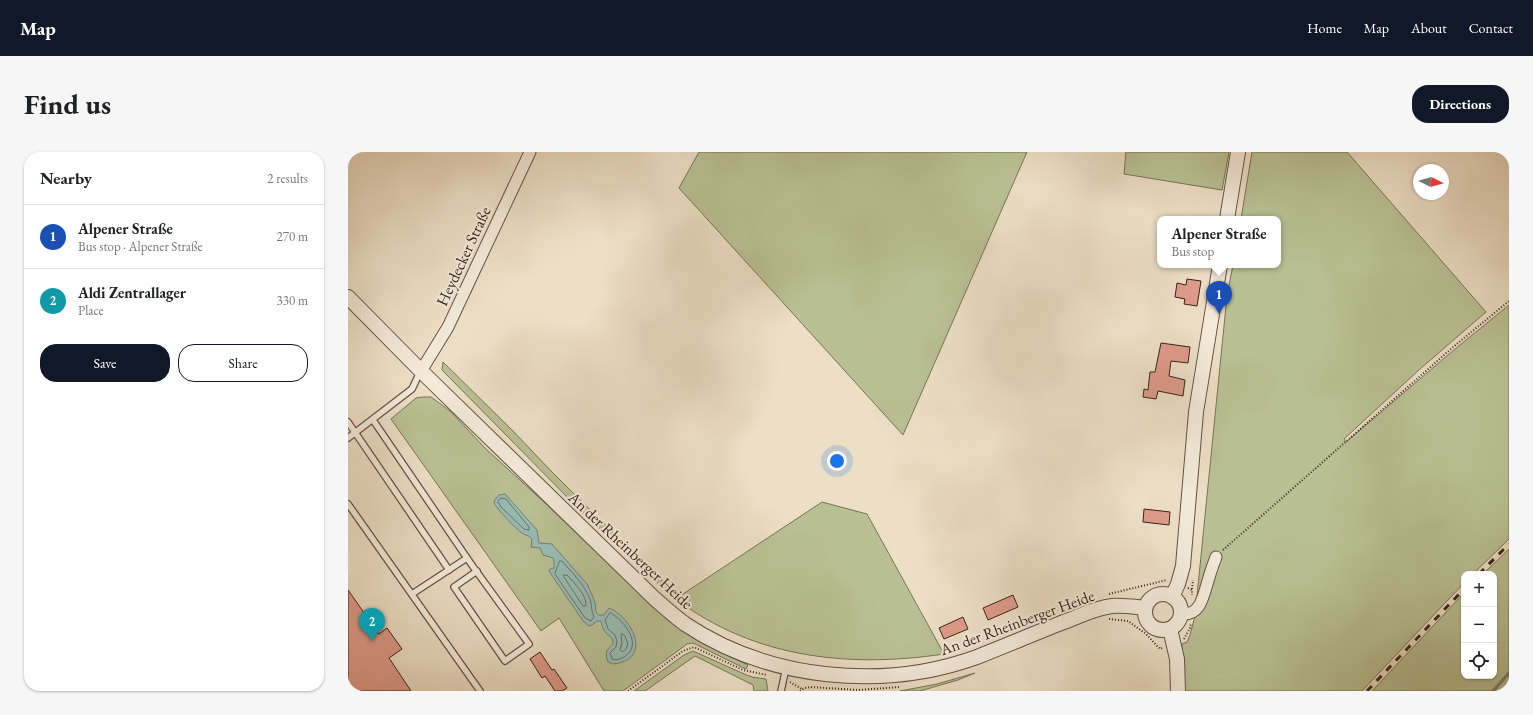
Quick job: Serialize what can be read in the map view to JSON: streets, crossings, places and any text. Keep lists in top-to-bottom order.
{
  "streets": {
    "street": ["Heydecker Straße", "An der Rheinberger Heide"]
  },
  "crossings": [
    ["Heydecker Straße", "An der Rheinberger Heide"]
  ],
  "north": "right",
  "page": {
    "header": "Map",
    "nav": [
      "Home",
      "Map",
      "About",
      "Contact"
    ],
    "buttons": [
      "Directions",
      ["Save", "Share"]
    ],
    "title": "Find us",
    "heading": ["Nearby", "2 results"],
    "list": [
      {
        "mark": "1",
        "name": "Alpener Straße",
        "note": "Bus stop · Alpener Straße",
        "value": "270 m"
      },
      {
        "mark": "2",
        "name": "Aldi Zentrallager",
        "note": "Place",
        "value": "330 m"
      }
    ],
    "popup": ["Alpener Straße", "Bus stop"],
    "pins": ["1", "2"],
    "map_buttons": ["+", "−"]
  }
}
